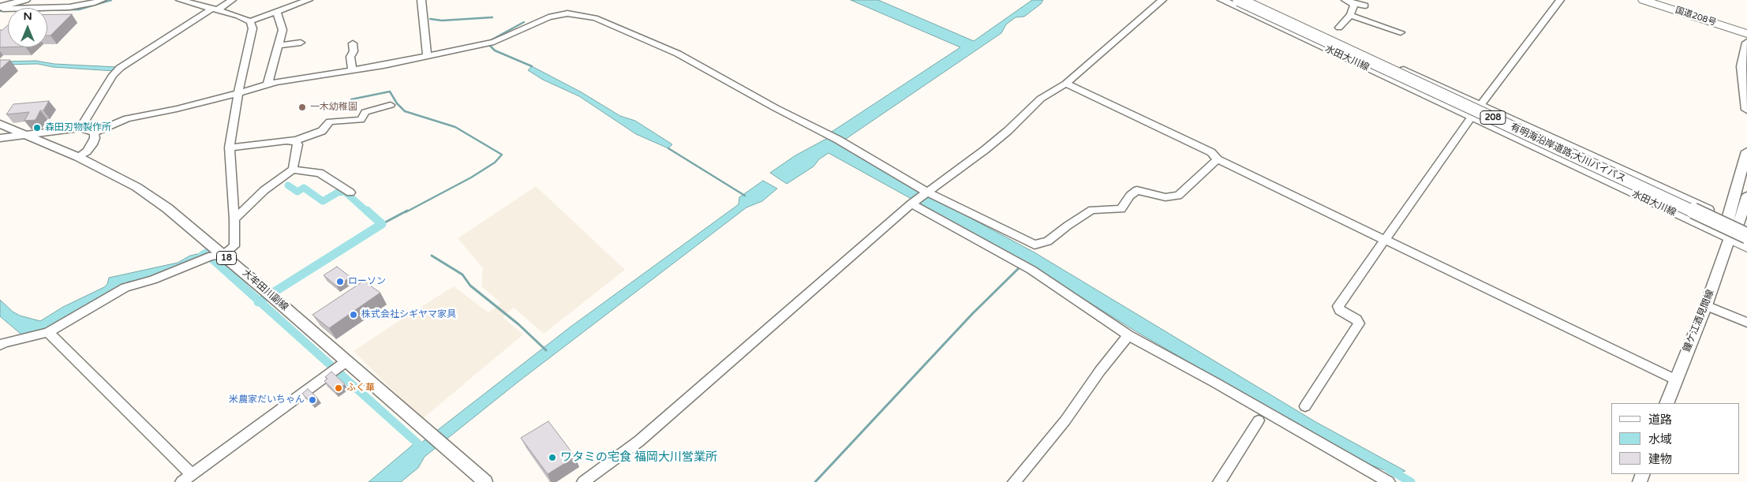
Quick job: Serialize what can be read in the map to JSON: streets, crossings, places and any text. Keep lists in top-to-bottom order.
{
  "streets": {
    "highway": ["国道208号", "208", "有明海沿岸道路;大川バイパス"],
    "main road": [
      "水田大川線",
      "18",
      "大牟田川副線",
      "鐘ケ江酒見間線"
    ]
  },
  "crossings": [
    ["水田大川線", "有明海沿岸道路;大川バイパス"],
    ["水田大川線", "鐘ケ江酒見間線"]
  ],
  "places": [
    "一木幼稚園",
    "森田刃物製作所",
    "ローソン",
    "株式会社シギヤマ家具",
    "ふく華",
    "米農家だいちゃん",
    "ワタミの宅食 福岡大川営業所"
  ],
  "legend": ["道路", "水域", "建物"],
  "north": "top"
}
